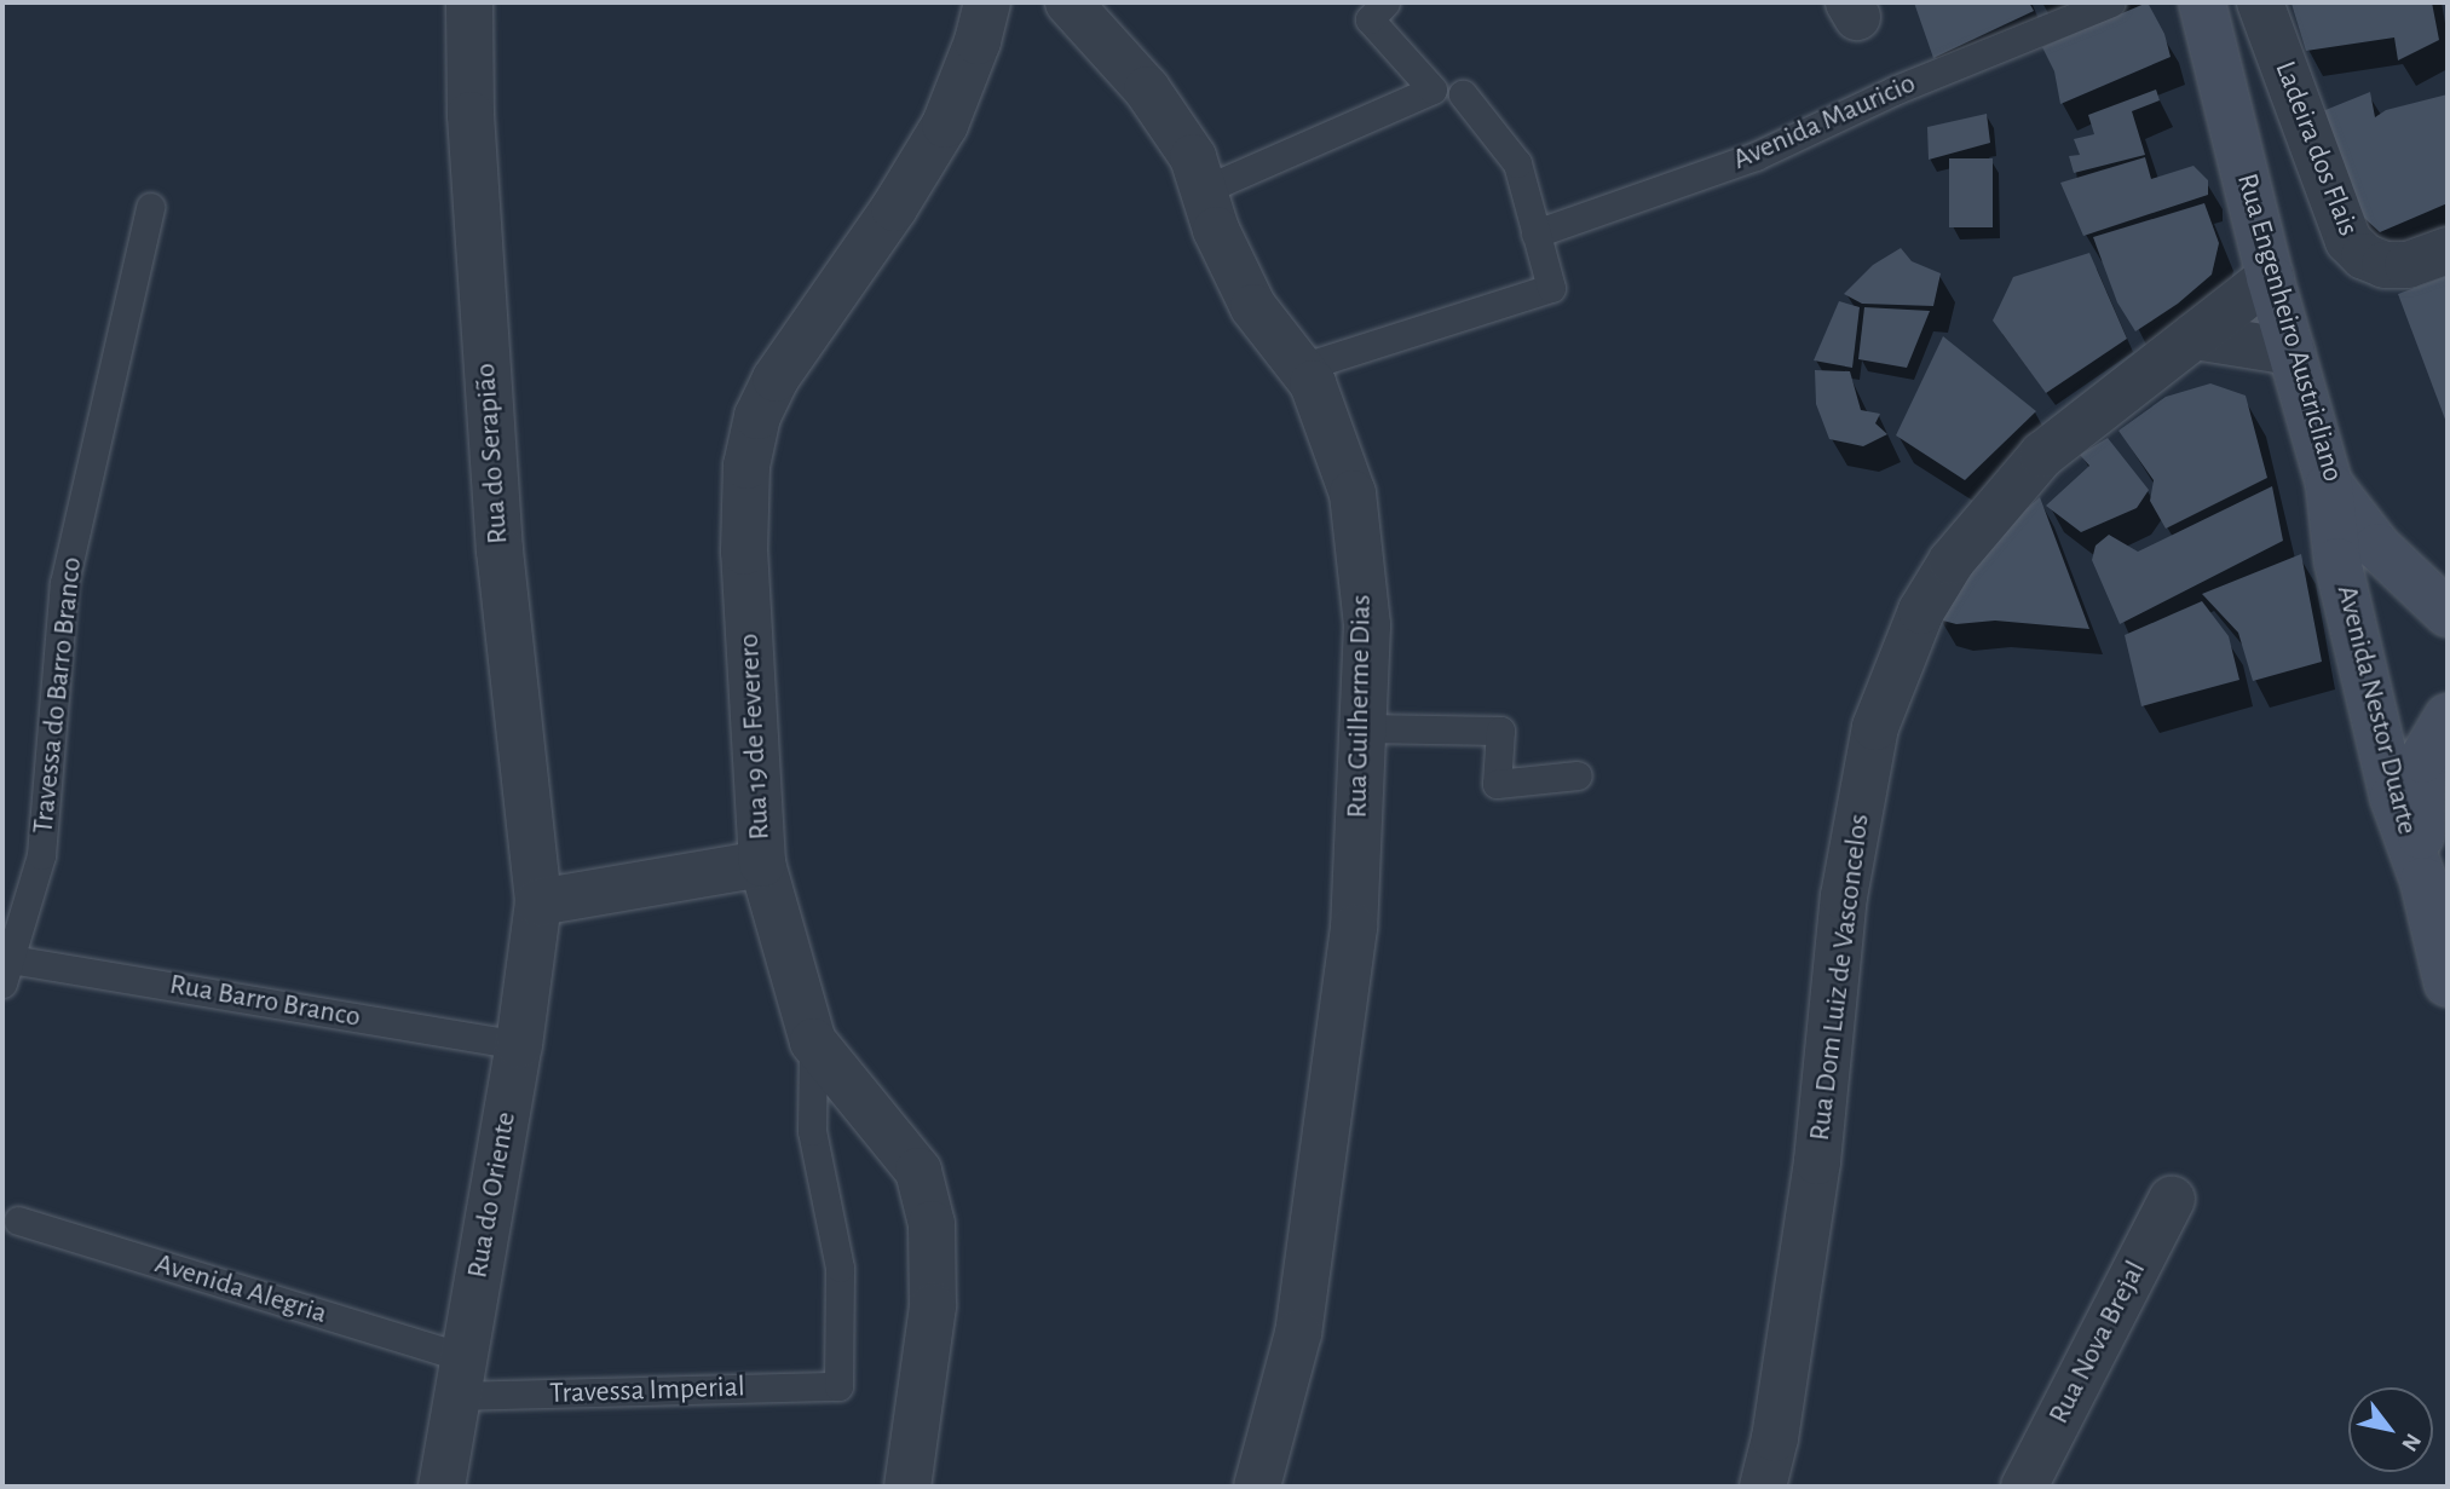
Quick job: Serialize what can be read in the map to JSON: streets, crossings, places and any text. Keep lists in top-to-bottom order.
{
  "streets": {
    "main road": ["Rua Engenheiro Austricliano", "Avenida Nestor Duarte"],
    "street": [
      "Ladeira dos Flais",
      "Rua do Serapião",
      "Rua Guilherme Dias",
      "Rua 19 de Feverero",
      "Rua Dom Luiz de Vasconcelos",
      "Rua do Oriente",
      "Rua Nova Brejal"
    ],
    "lane": [
      "Avenida Mauricio",
      "Travessa do Barro Branco",
      "Rua Barro Branco",
      "Avenida Alegria",
      "Travessa Imperial"
    ]
  },
  "crossings": [
    ["Rua Engenheiro Austricliano", "Avenida Nestor Duarte"],
    ["Rua Engenheiro Austricliano", "Rua Dom Luiz de Vasconcelos"],
    ["Rua do Serapião", "Rua do Oriente"],
    ["Travessa do Barro Branco", "Rua Barro Branco"],
    ["Rua 19 de Feverero", "Travessa Imperial"],
    ["Rua Barro Branco", "Rua do Oriente"],
    ["Rua do Oriente", "Avenida Alegria"],
    ["Rua do Oriente", "Travessa Imperial"],
    ["Avenida Alegria", "Travessa Imperial"]
  ],
  "north": "bottom right"
}
